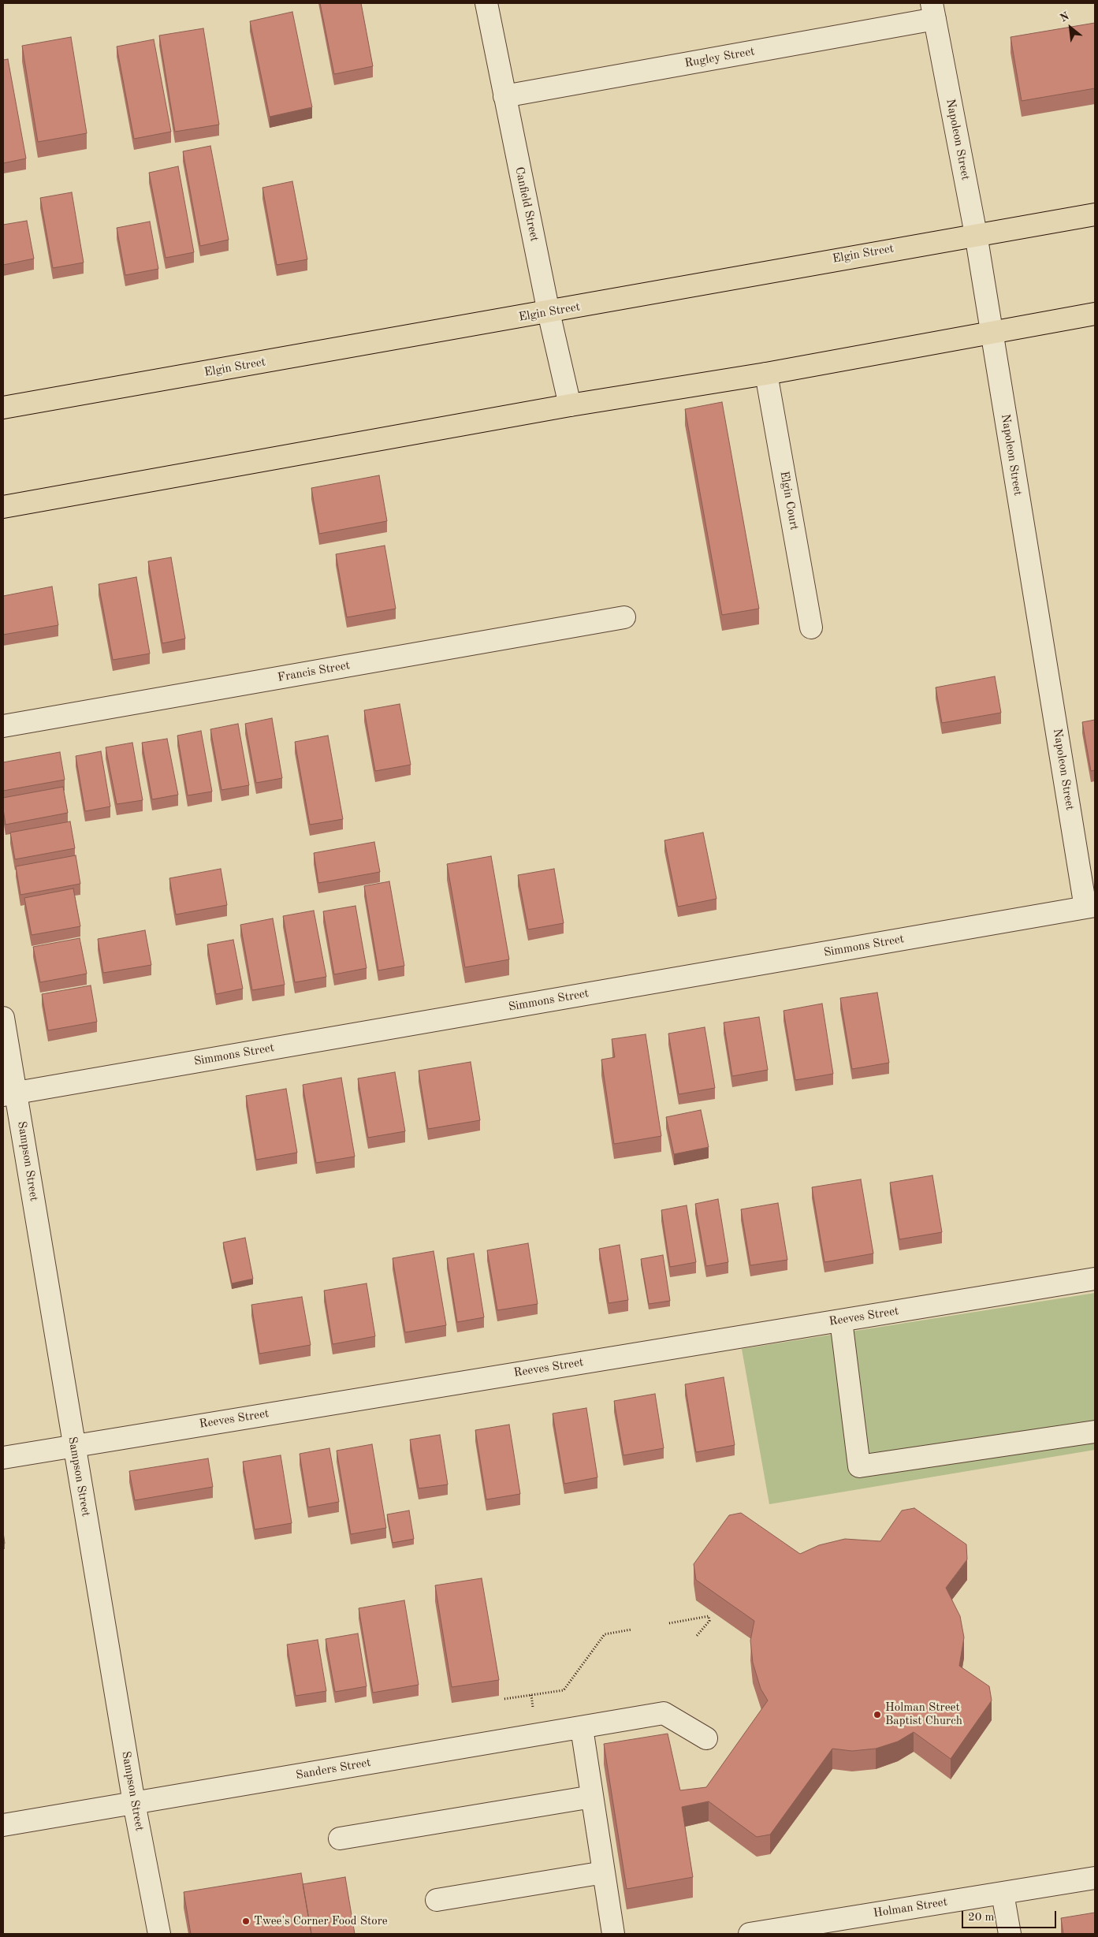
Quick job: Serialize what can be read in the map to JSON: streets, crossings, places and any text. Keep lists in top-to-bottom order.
{
  "streets": {
    "main road": ["Elgin Street"],
    "street": [
      "Rugley Street",
      "Napoleon Street",
      "Canfield Street",
      "Elgin Court",
      "Francis Street",
      "Simmons Street",
      "Sampson Street",
      "Reeves Street",
      "Sanders Street",
      "Holman Street"
    ]
  },
  "crossings": [
    ["Rugley Street", "Napoleon Street"],
    ["Rugley Street", "Canfield Street"],
    ["Napoleon Street", "Elgin Street"],
    ["Napoleon Street", "Simmons Street"],
    ["Canfield Street", "Elgin Street"],
    ["Simmons Street", "Sampson Street"],
    ["Sampson Street", "Reeves Street"],
    ["Sampson Street", "Sanders Street"]
  ],
  "places": ["Holman Street Baptist Church", "Twee's Corner Food Store"],
  "scale_bar": "20 m",
  "north": "top left"
}
